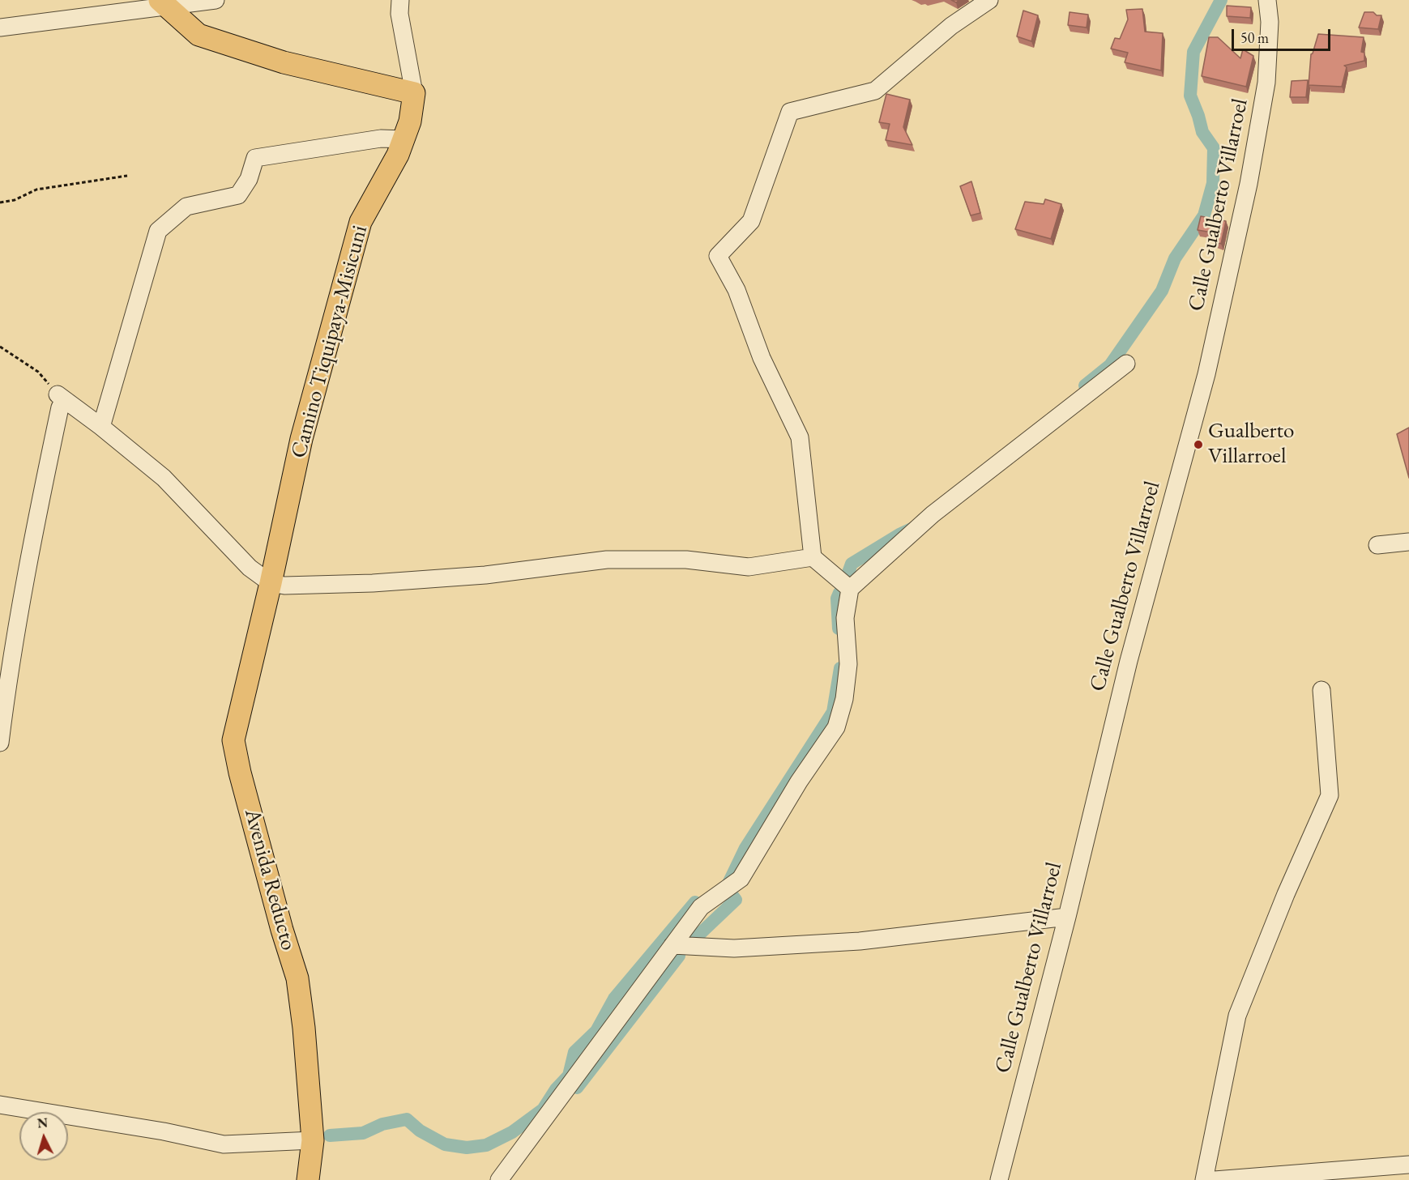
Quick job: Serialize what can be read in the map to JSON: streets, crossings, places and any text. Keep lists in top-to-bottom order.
{
  "streets": {
    "main road": ["Camino Tiquipaya-Misicuni", "Avenida Reducto"],
    "street": ["Calle Gualberto Villarroel"]
  },
  "crossings": [
    ["Camino Tiquipaya-Misicuni", "Avenida Reducto"]
  ],
  "places": ["Gualberto Villarroel"],
  "scale_bar": "50 m",
  "north": "top"
}
